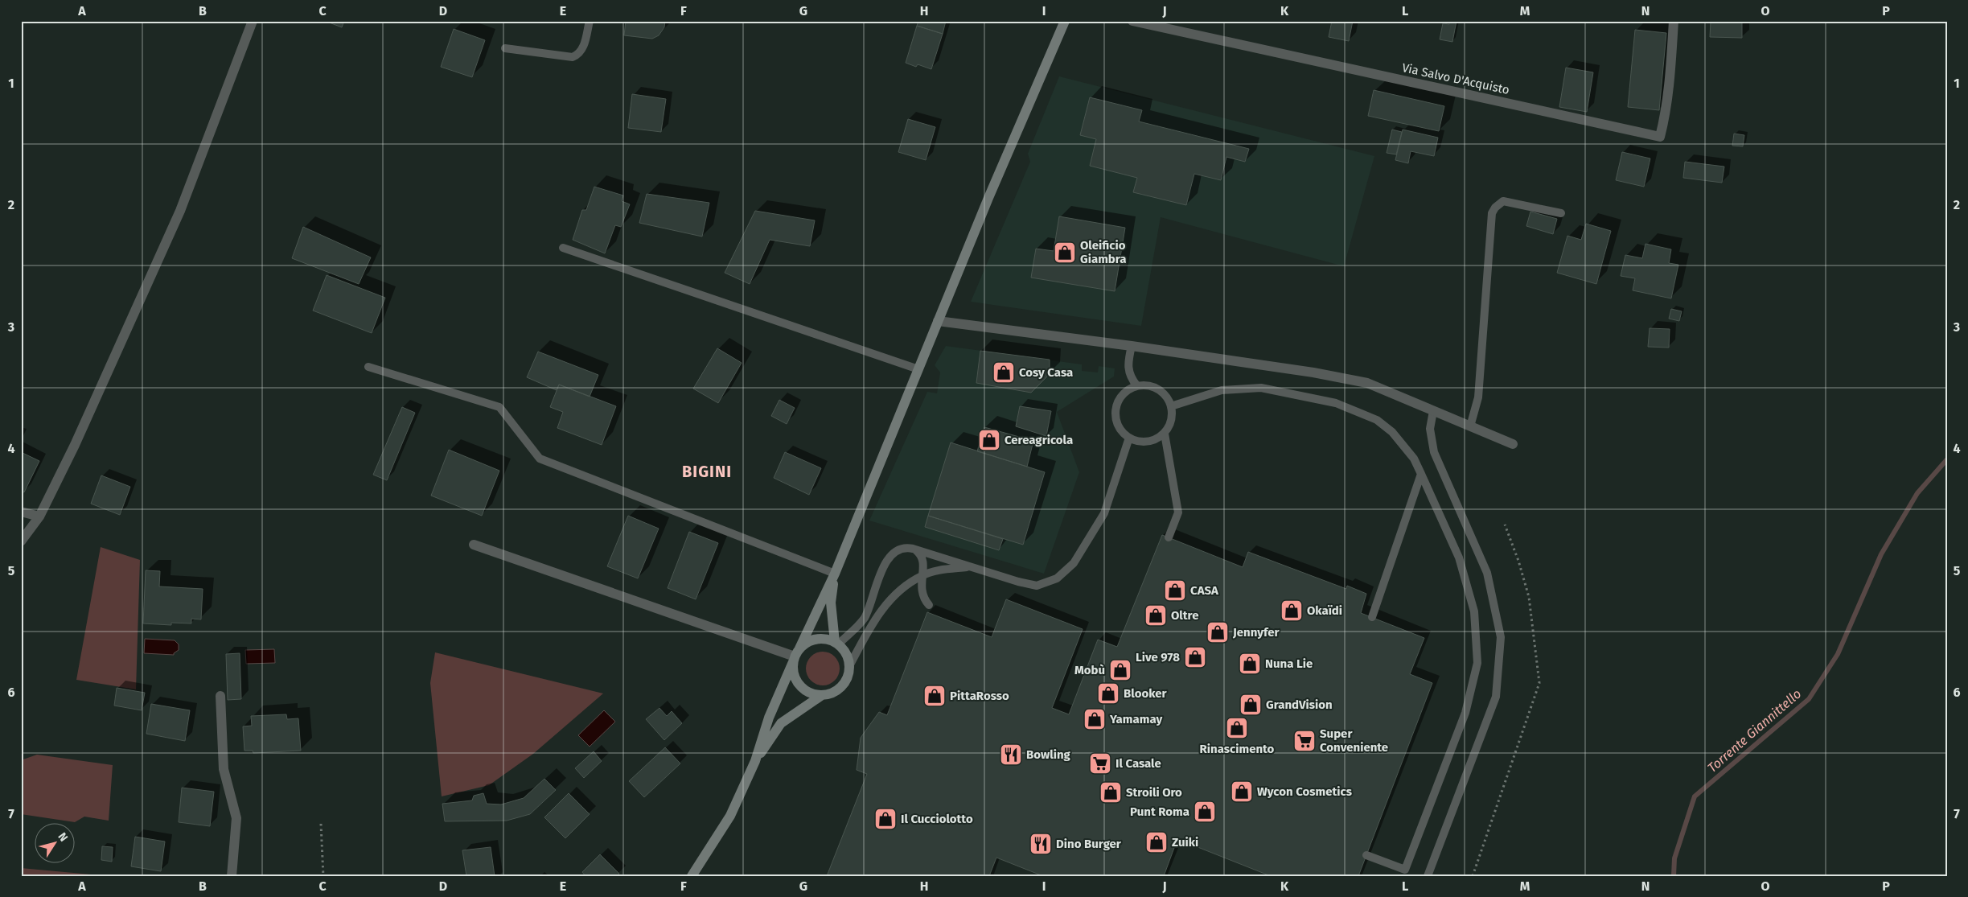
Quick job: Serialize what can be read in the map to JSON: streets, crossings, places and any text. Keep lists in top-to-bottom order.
{
  "streets": {
    "street": ["Via Salvo D'Acquisto"]
  },
  "districts": ["BIGINI"],
  "water": ["Torrente Giannittello"],
  "places": {
    "shop": [
      "Oleificio Giambra",
      "Cosy Casa",
      "Cereagricola",
      "CASA",
      "Okaïdi",
      "Oltre",
      "Jennyfer",
      "Live 978",
      "Nuna Lie",
      "Mobù",
      "Blooker",
      "PittaRosso",
      "GrandVision",
      "Yamamay",
      "Rinascimento",
      "Wycon Cosmetics",
      "Stroili Oro",
      "Punt Roma",
      "Il Cucciolotto",
      "Zuiki"
    ],
    "supermarket": ["Super Conveniente", "Il Casale"],
    "restaurant": ["Bowling", "Dino Burger"]
  },
  "north": "top right",
  "grid": {
    "columns": [
      "A",
      "B",
      "C",
      "D",
      "E",
      "F",
      "G",
      "H",
      "I",
      "J",
      "K",
      "L",
      "M",
      "N",
      "O",
      "P"
    ],
    "rows": [
      "1",
      "2",
      "3",
      "4",
      "5",
      "6",
      "7"
    ]
  }
}
